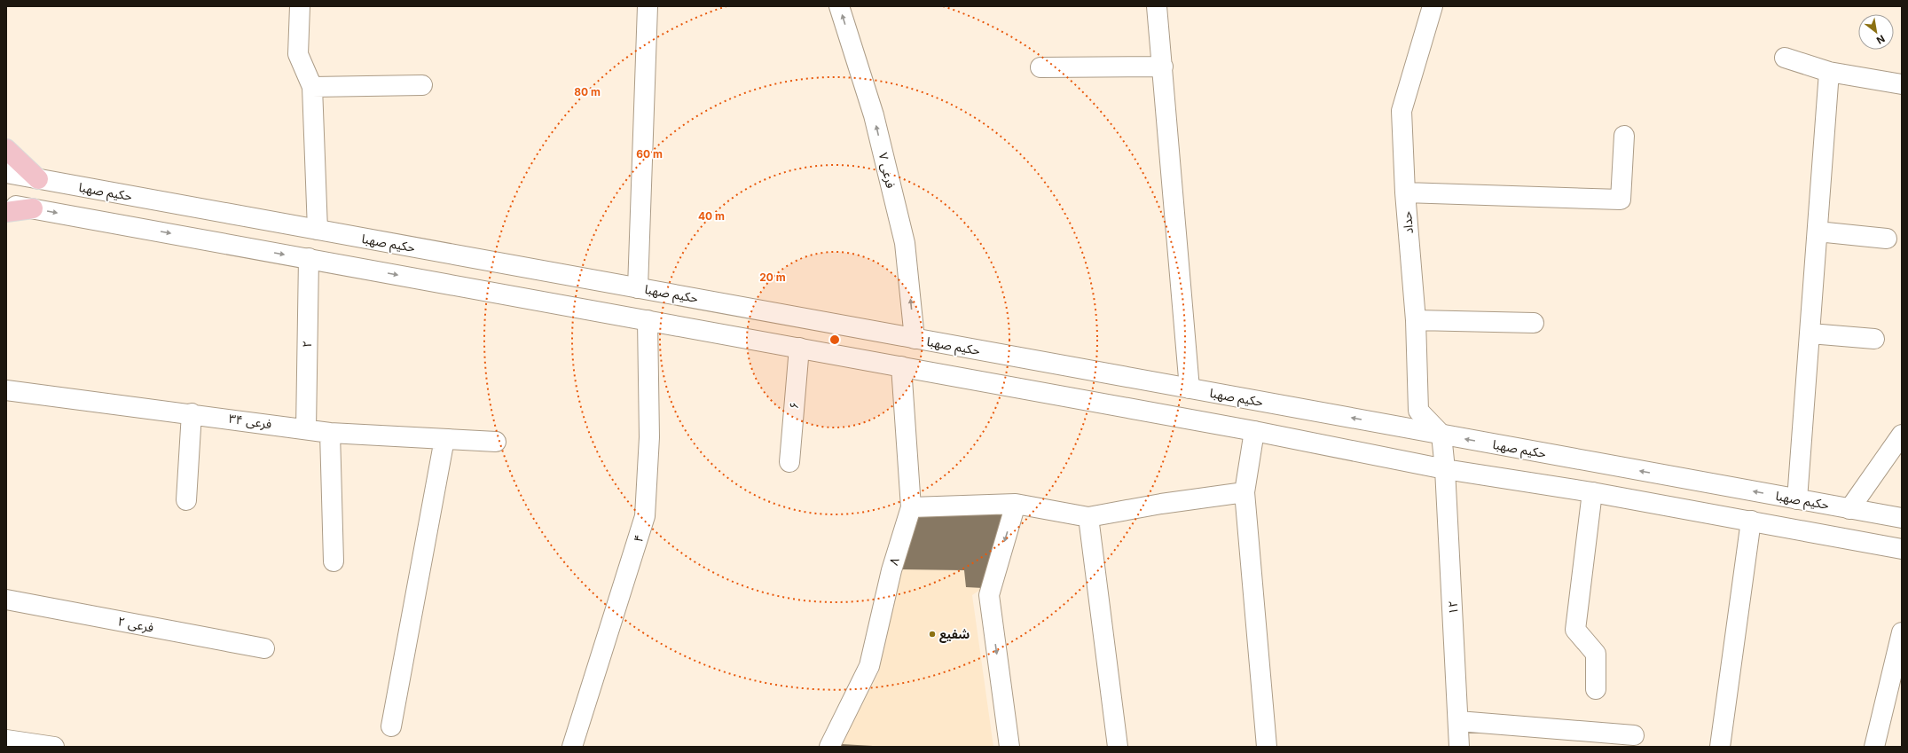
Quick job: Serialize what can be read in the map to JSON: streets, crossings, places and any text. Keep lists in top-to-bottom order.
{
  "streets": {
    "street": [
      "فرعی ۷",
      "حکیم صهبا",
      "حداد",
      "۲",
      "۶",
      "فرعی ۳۴",
      "۴",
      "۸",
      "۱۲",
      "فرعی ۲"
    ]
  },
  "crossings": [
    ["فرعی ۷", "حکیم صهبا"],
    ["حکیم صهبا", "حداد"],
    ["حکیم صهبا", "۱۲"],
    ["حداد", "۱۲"],
    ["۲", "فرعی ۳۴"]
  ],
  "one_way": ["فرعی ۷"],
  "places": ["شفیع"],
  "north": "bottom right",
  "rings": [
    "80 m",
    "60 m",
    "40 m",
    "20 m"
  ]
}
